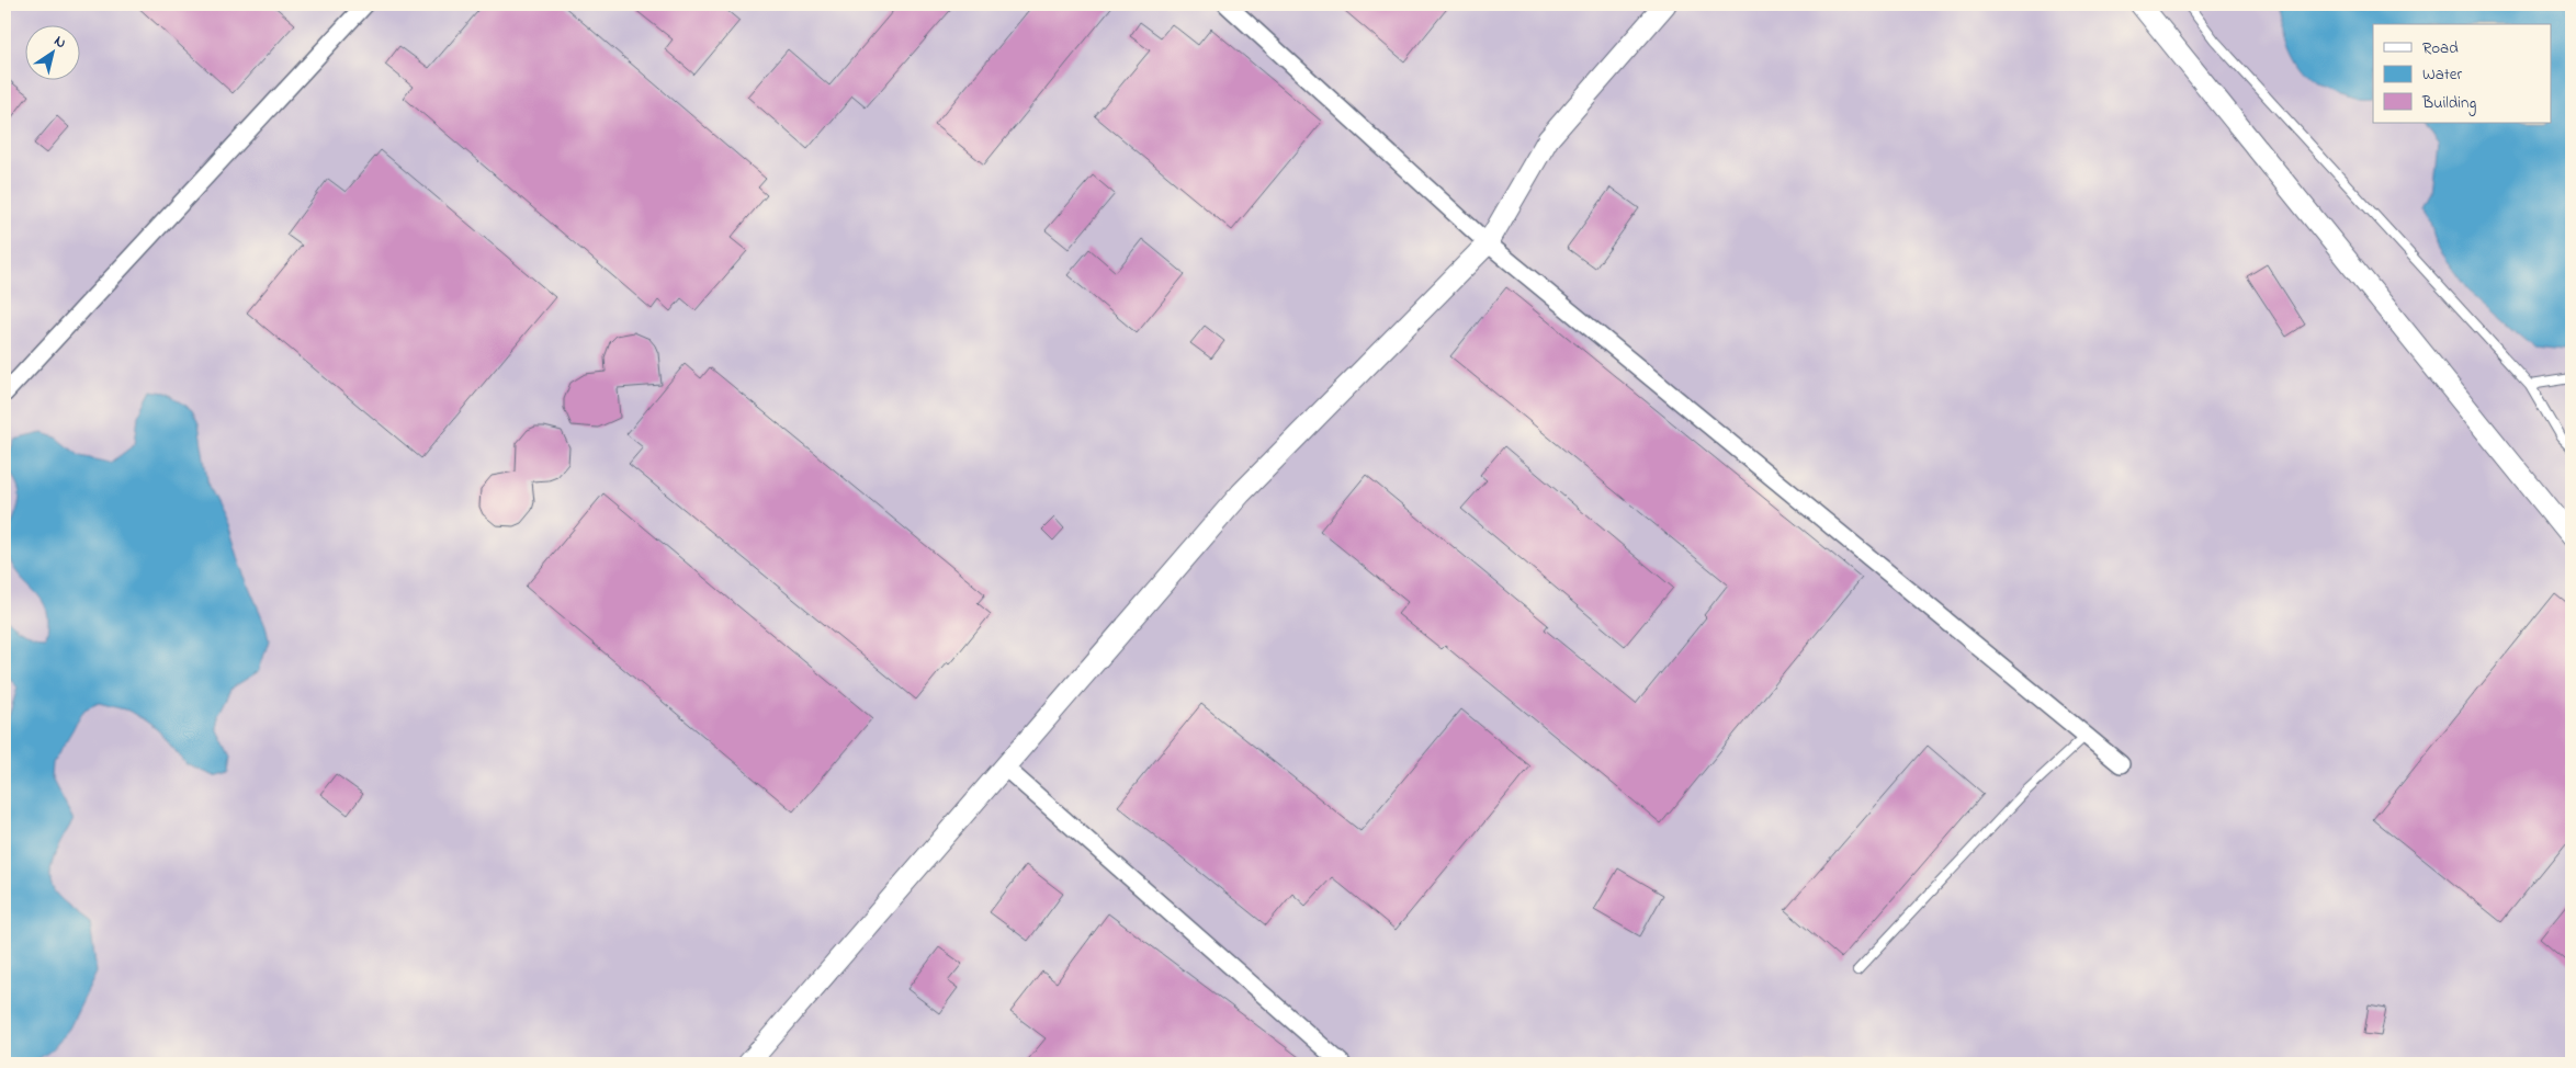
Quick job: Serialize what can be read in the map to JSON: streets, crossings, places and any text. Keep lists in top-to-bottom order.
{
  "legend": ["Road", "Water", "Building"],
  "north": "top right"
}
